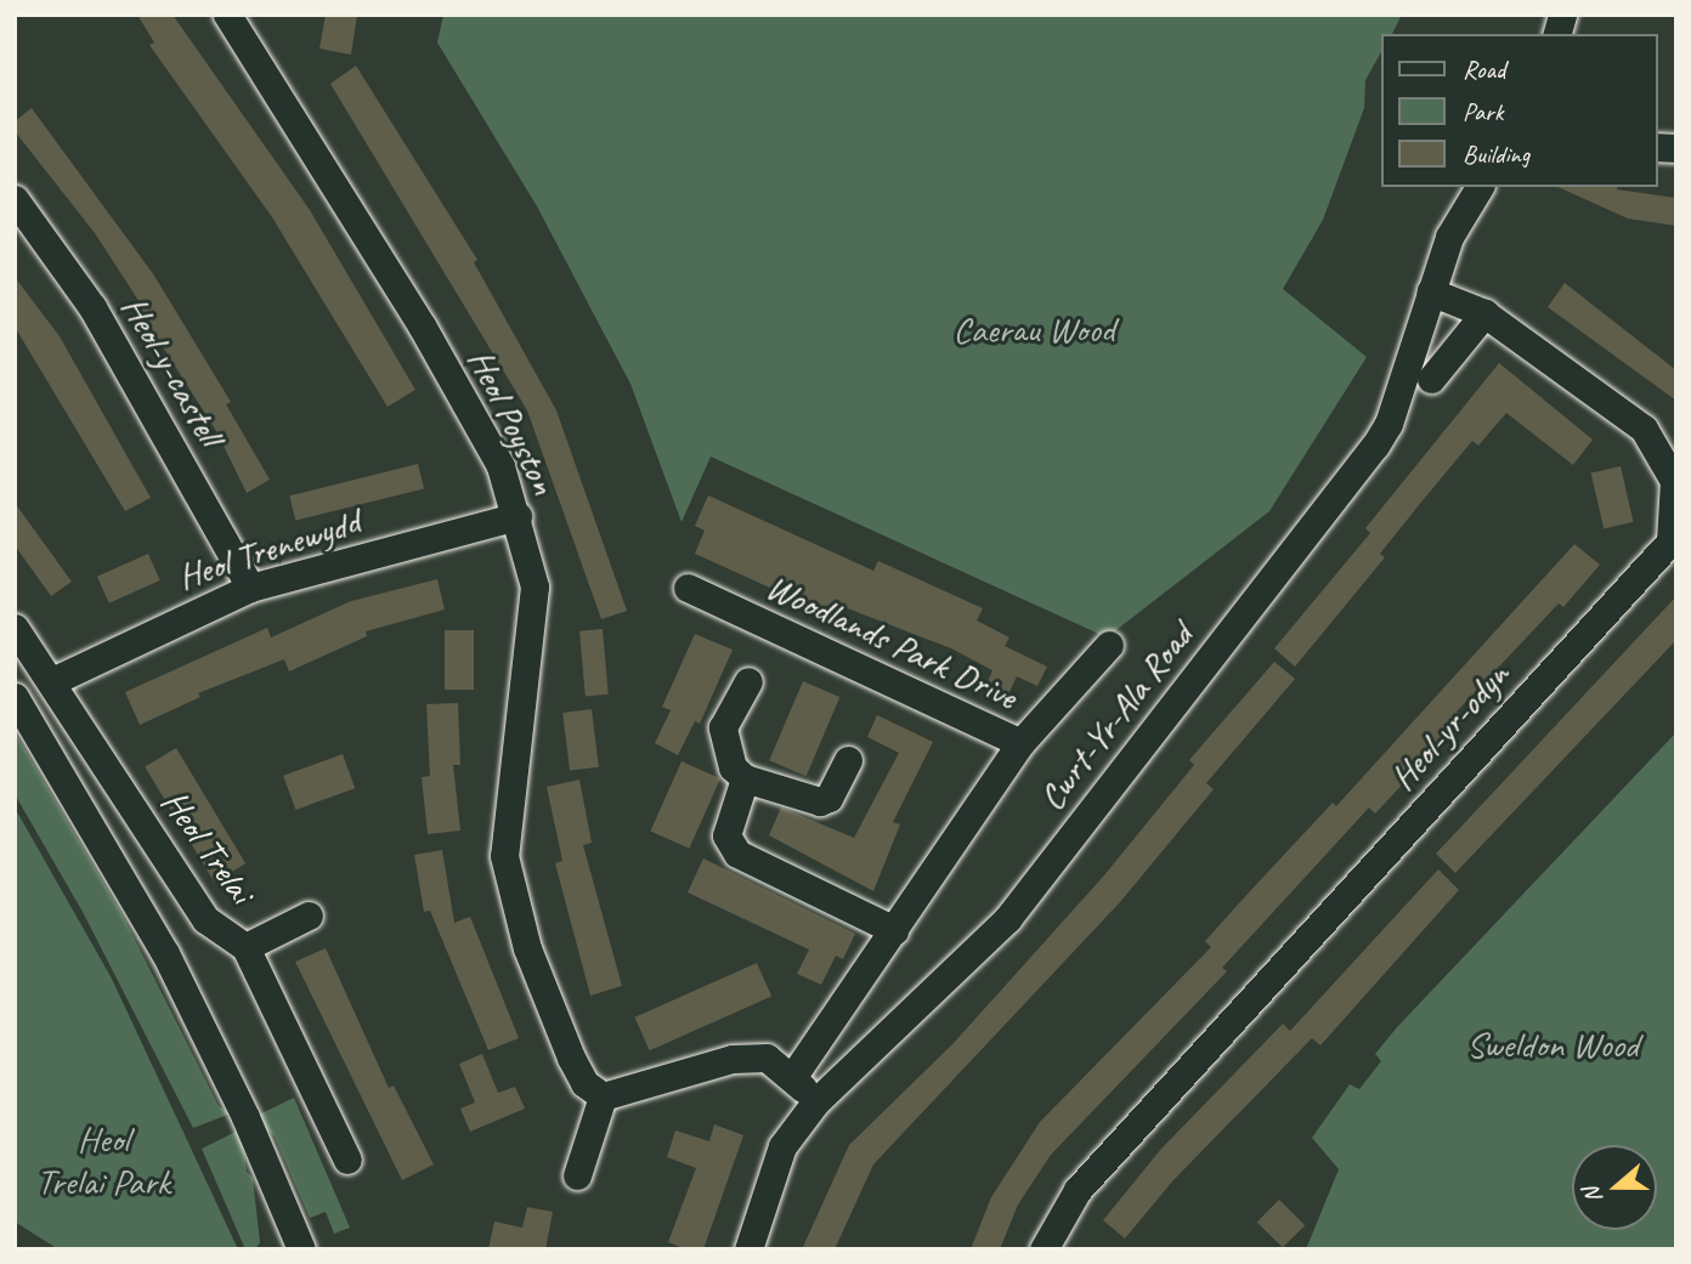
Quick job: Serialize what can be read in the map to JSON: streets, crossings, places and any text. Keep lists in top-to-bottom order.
{
  "streets": {
    "street": [
      "Heol-y-castell",
      "Heol Poyston",
      "Heol Trenewydd",
      "Woodlands Park Drive",
      "Cwrt-Yr-Ala Road",
      "Heol-yr-odyn",
      "Heol Trelai"
    ]
  },
  "crossings": [
    ["Heol-y-castell", "Heol Trenewydd"],
    ["Heol Poyston", "Heol Trenewydd"],
    ["Heol Trenewydd", "Heol Trelai"],
    ["Woodlands Park Drive", "Cwrt-Yr-Ala Road"],
    ["Cwrt-Yr-Ala Road", "Heol-yr-odyn"]
  ],
  "parks": ["Caerau Wood", "Sweldon Wood", "Heol Trelai Park"],
  "legend": ["Road", "Park", "Building"],
  "north": "left"
}
